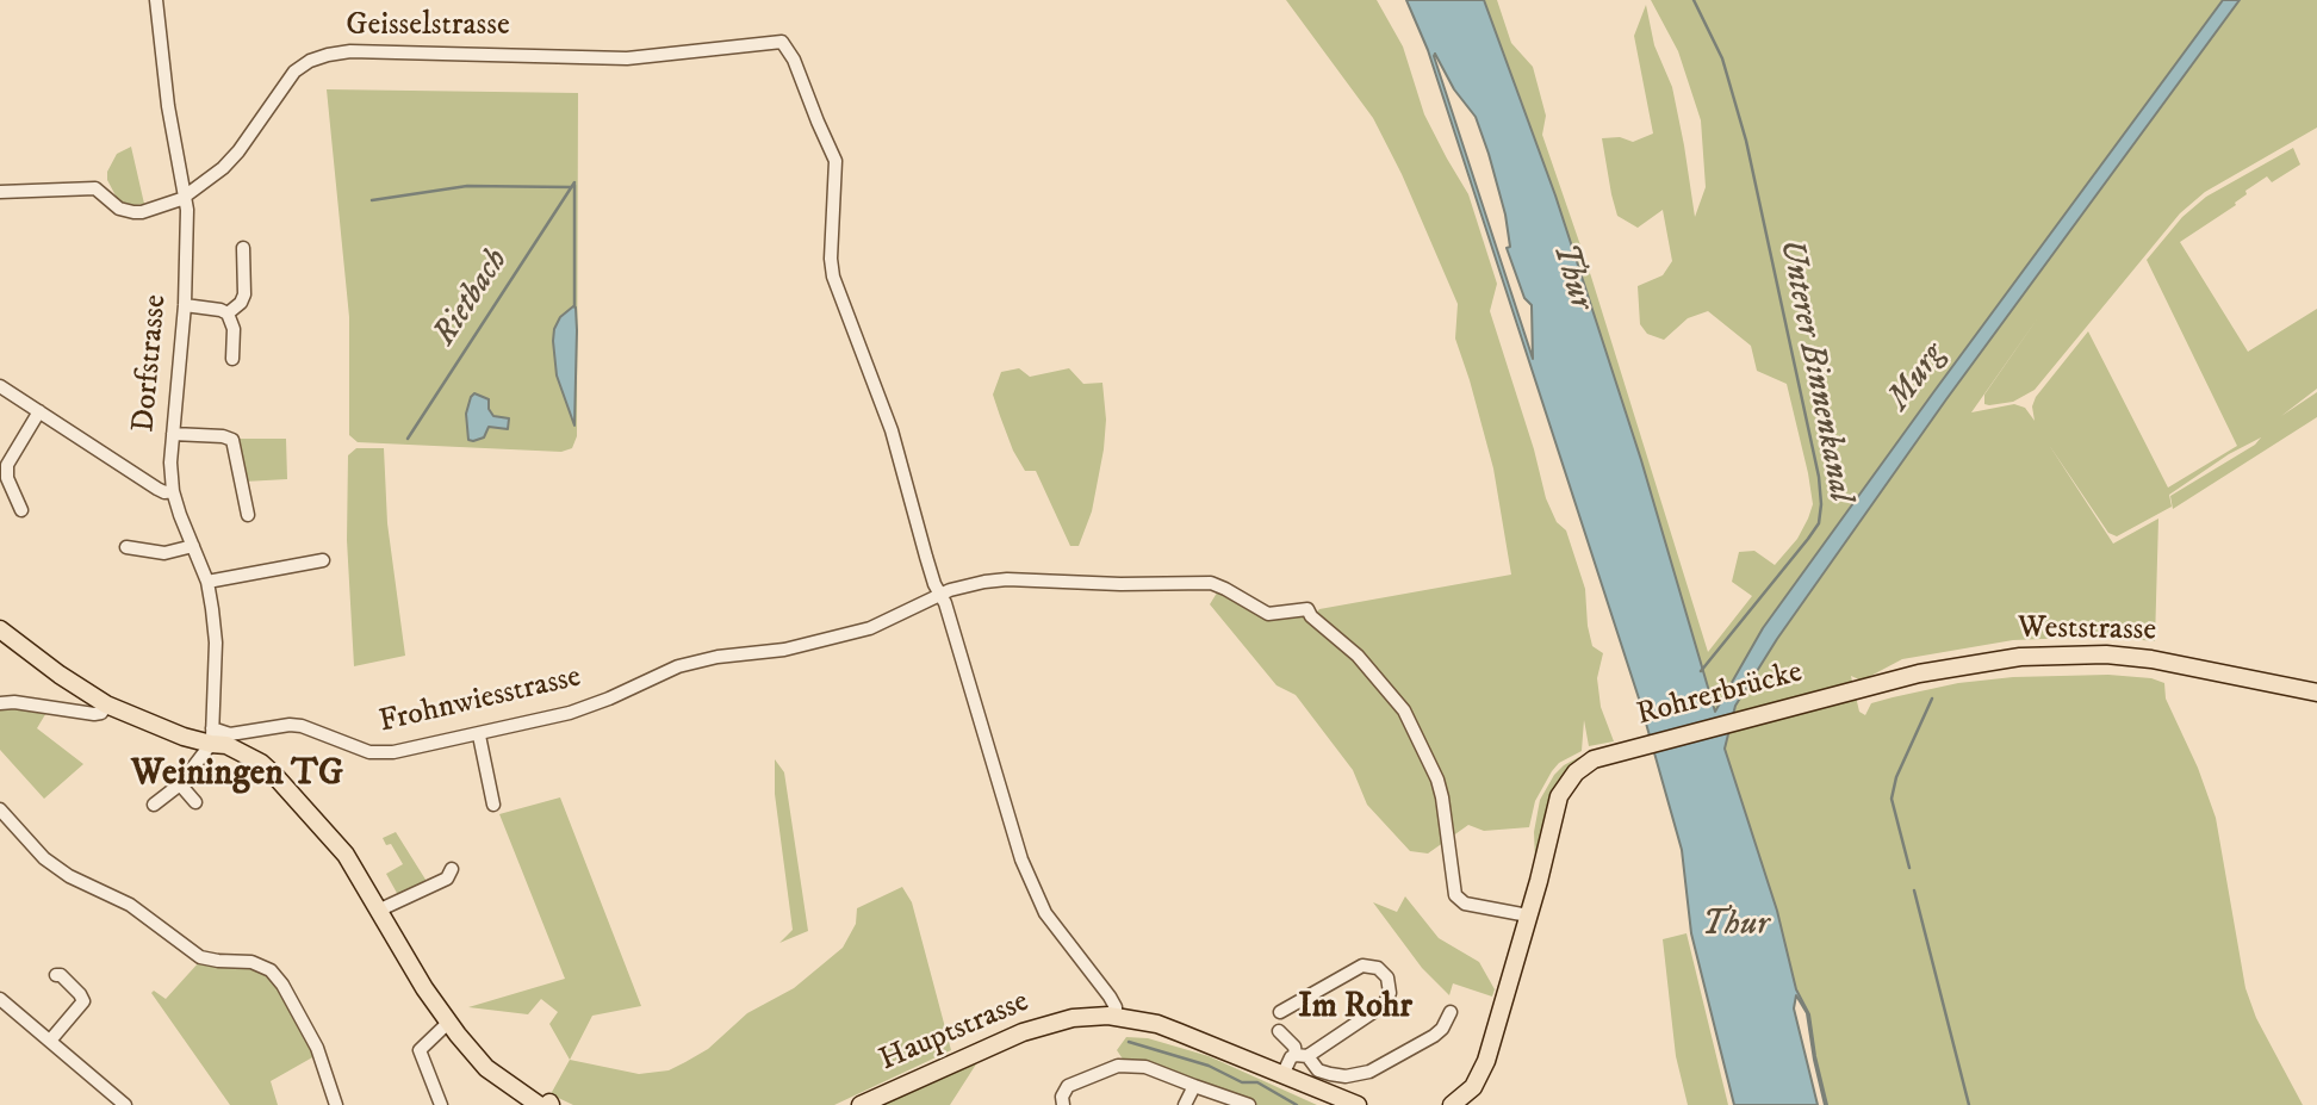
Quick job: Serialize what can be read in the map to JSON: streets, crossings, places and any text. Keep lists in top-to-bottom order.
{
  "streets": {
    "main road": ["Weststrasse", "Rohrerbrücke", "Hauptstrasse"],
    "street": ["Geisselstrasse", "Dorfstrasse", "Frohnwiesstrasse"]
  },
  "crossings": [
    ["Geisselstrasse", "Dorfstrasse"],
    ["Geisselstrasse", "Frohnwiesstrasse"],
    ["Dorfstrasse", "Frohnwiesstrasse"],
    ["Weststrasse", "Rohrerbrücke"],
    ["Rohrerbrücke", "Frohnwiesstrasse"]
  ],
  "districts": ["Weiningen TG", "Im Rohr"],
  "water": [
    "Thur",
    "Rietbach",
    "Unterer Binnenkanal",
    "Murg"
  ]
}
